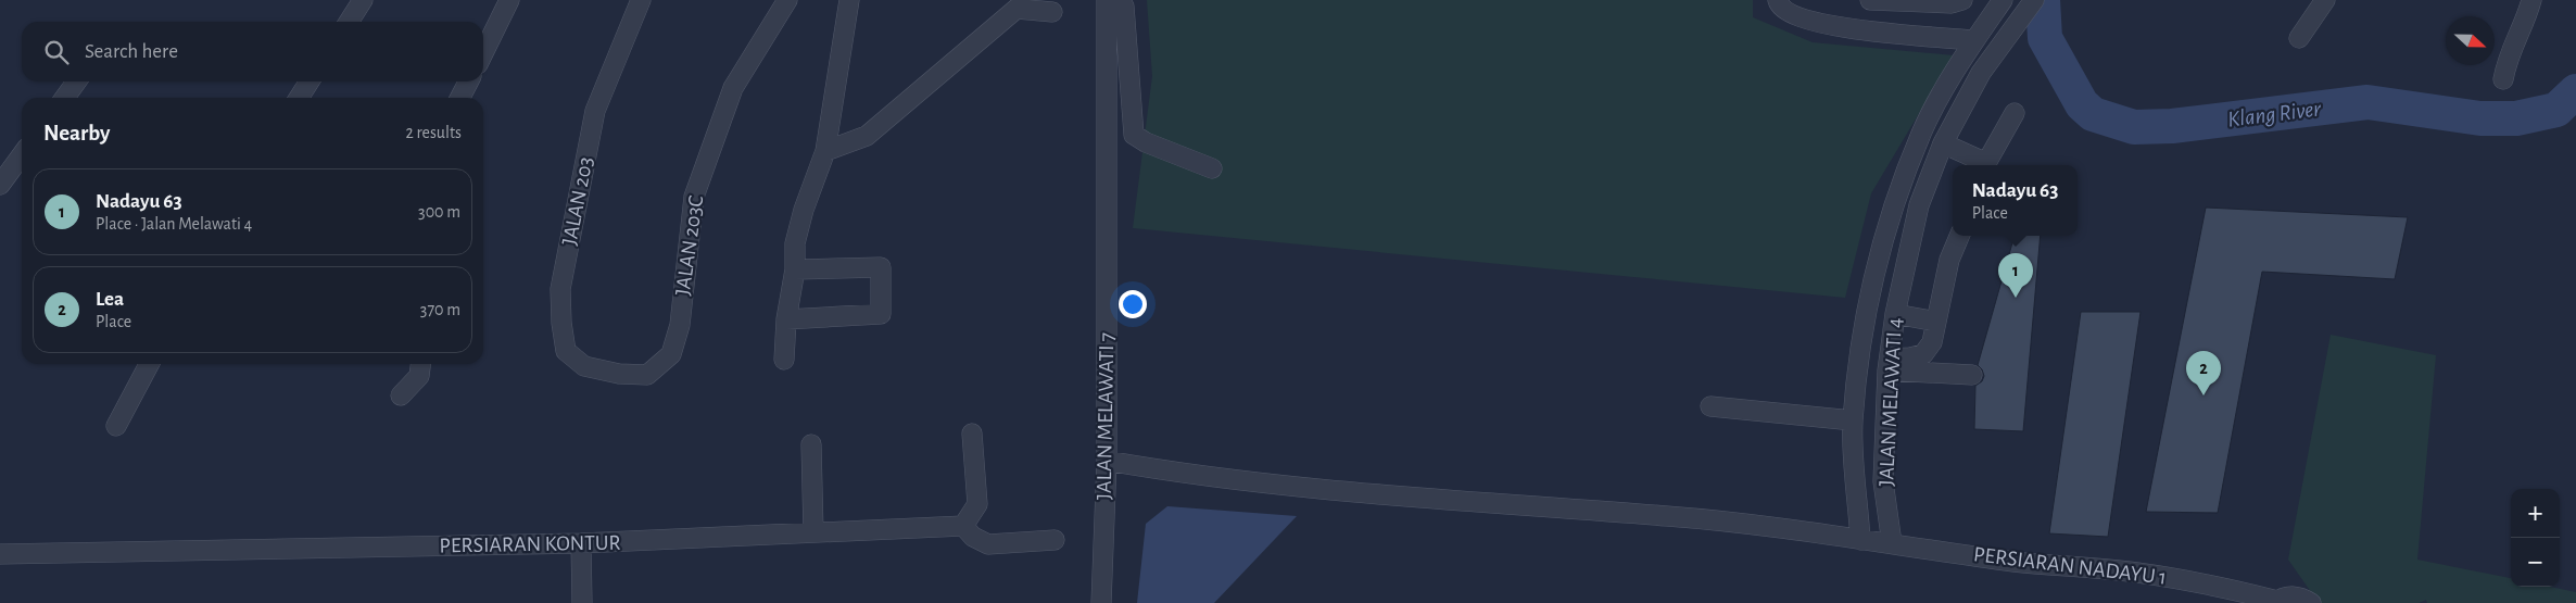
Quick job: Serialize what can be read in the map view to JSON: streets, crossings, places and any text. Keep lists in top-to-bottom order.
{
  "streets": {
    "street": [
      "JALAN 203",
      "JALAN 203C",
      "JALAN MELAWATI 4",
      "JALAN MELAWATI 7",
      "PERSIARAN KONTUR",
      "PERSIARAN NADAYU 1"
    ]
  },
  "crossings": [
    ["JALAN 203", "JALAN 203C"],
    ["JALAN MELAWATI 4", "PERSIARAN NADAYU 1"],
    ["JALAN MELAWATI 7", "PERSIARAN NADAYU 1"]
  ],
  "water": ["Klang River"],
  "north": "right",
  "page": {
    "search": "Search here",
    "heading": ["Nearby", "2 results"],
    "popup": ["Nadayu 63", "Place"],
    "list": [
      {
        "mark": "1",
        "name": "Nadayu 63",
        "note": "Place · Jalan Melawati 4",
        "value": "300 m"
      },
      {
        "mark": "2",
        "name": "Lea",
        "note": "Place",
        "value": "370 m"
      }
    ],
    "pins": ["1", "2"],
    "map_buttons": ["+", "−"]
  }
}
